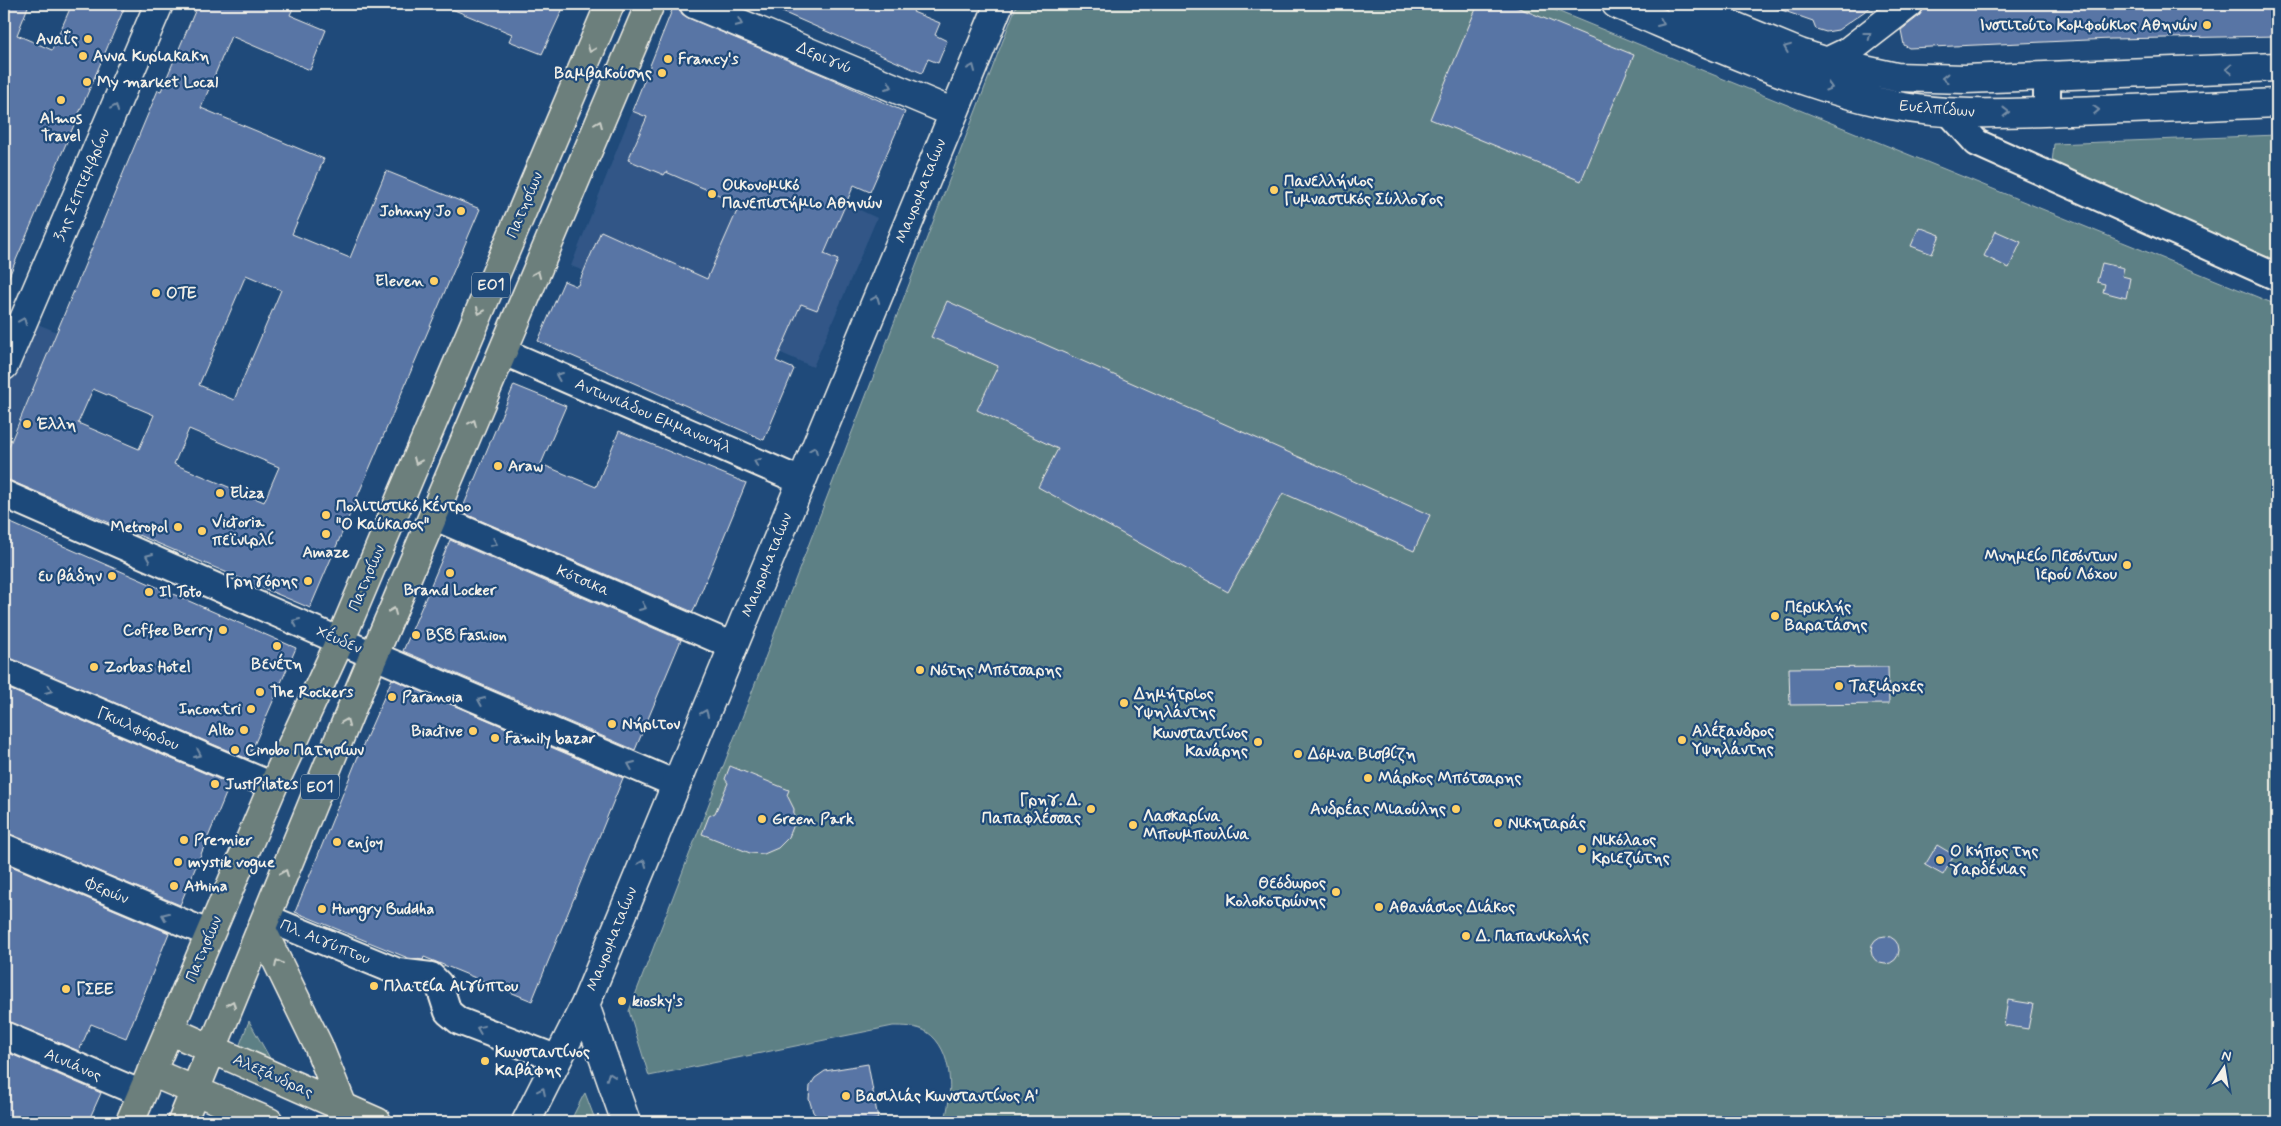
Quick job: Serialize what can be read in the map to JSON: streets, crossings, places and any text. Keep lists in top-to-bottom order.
{
  "streets": {
    "main road": [
      "Δεριγνύ",
      "Ευελπίδων",
      "3ης Σεπτεμβρίου",
      "Μαυροματαίων",
      "Πατησίων",
      "ΕΟ1",
      "Αλεξάνδρας"
    ],
    "street": [
      "Αντωνιάδου Εμμανουήλ",
      "Κότσικα",
      "Χέυδεν",
      "Γκυιλφόρδου",
      "Φερών",
      "Πλ. Αιγύπτου",
      "Αινιάνος"
    ]
  },
  "crossings": [
    ["Δεριγνύ", "Μαυροματαίων"],
    ["Μαυροματαίων", "Αντωνιάδου Εμμανουήλ"],
    ["Μαυροματαίων", "Κότσικα"],
    ["Μαυροματαίων", "Χέυδεν"],
    ["Μαυροματαίων", "Πλ. Αιγύπτου"],
    ["Πατησίων", "Χέυδεν"],
    ["Πατησίων", "Γκυιλφόρδου"],
    ["Πατησίων", "Φερών"],
    ["Πατησίων", "Αινιάνος"],
    ["Πατησίων", "Αλεξάνδρας"],
    ["ΕΟ1", "Αντωνιάδου Εμμανουήλ"],
    ["ΕΟ1", "Κότσικα"],
    ["ΕΟ1", "Χέυδεν"],
    ["ΕΟ1", "Πλ. Αιγύπτου"],
    ["ΕΟ1", "Αλεξάνδρας"]
  ],
  "one_way": [
    "Δεριγνύ",
    "3ης Σεπτεμβρίου",
    "Μαυροματαίων",
    "Αντωνιάδου Εμμανουήλ",
    "Κότσικα",
    "Χέυδεν",
    "Γκυιλφόρδου",
    "Φερών",
    "Πλ. Αιγύπτου"
  ],
  "places": [
    "Ινστιτούτο Κομφούκιος Αθηνών",
    "Αναΐς",
    "Αννα Κυριακακη",
    "Francy's",
    "Βαμβακούσης",
    "My market Local",
    "Almos Travel",
    "Πανελλήνιος Γυμναστικός Σύλλογος",
    "Οικονομικό Πανεπιστήμιο Αθηνών",
    "Johnny Jo",
    "Eleven",
    "ΟΤΕ",
    "Έλλη",
    "Araw",
    "Eliza",
    "Πολιτιστικό Κέντρο \"Ο Καύκασος\"",
    "Metropol",
    "Victoria πεϊνιρλί",
    "Amaze",
    "Μνημείο Πεσόντων Ιερού Λόχου",
    "Brand Locker",
    "ευ βάδην",
    "Γρηγόρης",
    "Il Toto",
    "Περικλής Βαρατάσης",
    "Coffee Berry",
    "BSB Fashion",
    "Βενέτη",
    "Zorbas Hotel",
    "Νότης Μπότσαρης",
    "Ταξιάρχες",
    "The Rockers",
    "Paranoia",
    "Δημήτριος Υψηλάντης",
    "Incontri",
    "Νήριτον",
    "Alto",
    "Biactive",
    "Family bazar",
    "Αλέξανδρος Υψηλάντης",
    "Κωνσταντίνος Κανάρης",
    "Cinobo Πατησίων",
    "Δόμνα Βισβίζη",
    "Μάρκος Μπότσαρης",
    "JustPilates",
    "Γρηγ. Δ. Παπαφλέσσας",
    "Ανδρέας Μιαούλης",
    "Green Park",
    "Νικηταράς",
    "Λασκαρίνα Μπουμπουλίνα",
    "Premier",
    "enjoy",
    "Νικόλαος Κριεζώτης",
    "Ο κήπος της γαρδένιας",
    "mystik vogue",
    "Athina",
    "Θεόδωρος Κολοκοτρώνης",
    "Αθανάσιος Διάκος",
    "Hungry Buddha",
    "Δ. Παπανικολής",
    "Πλατεία Αιγύπτου",
    "ΓΣΕΕ",
    "kiosky's",
    "Κωνσταντίνος Καβάφης",
    "Βασιλιάς Κωνσταντίνος Α'"
  ],
  "north": "top"
}
